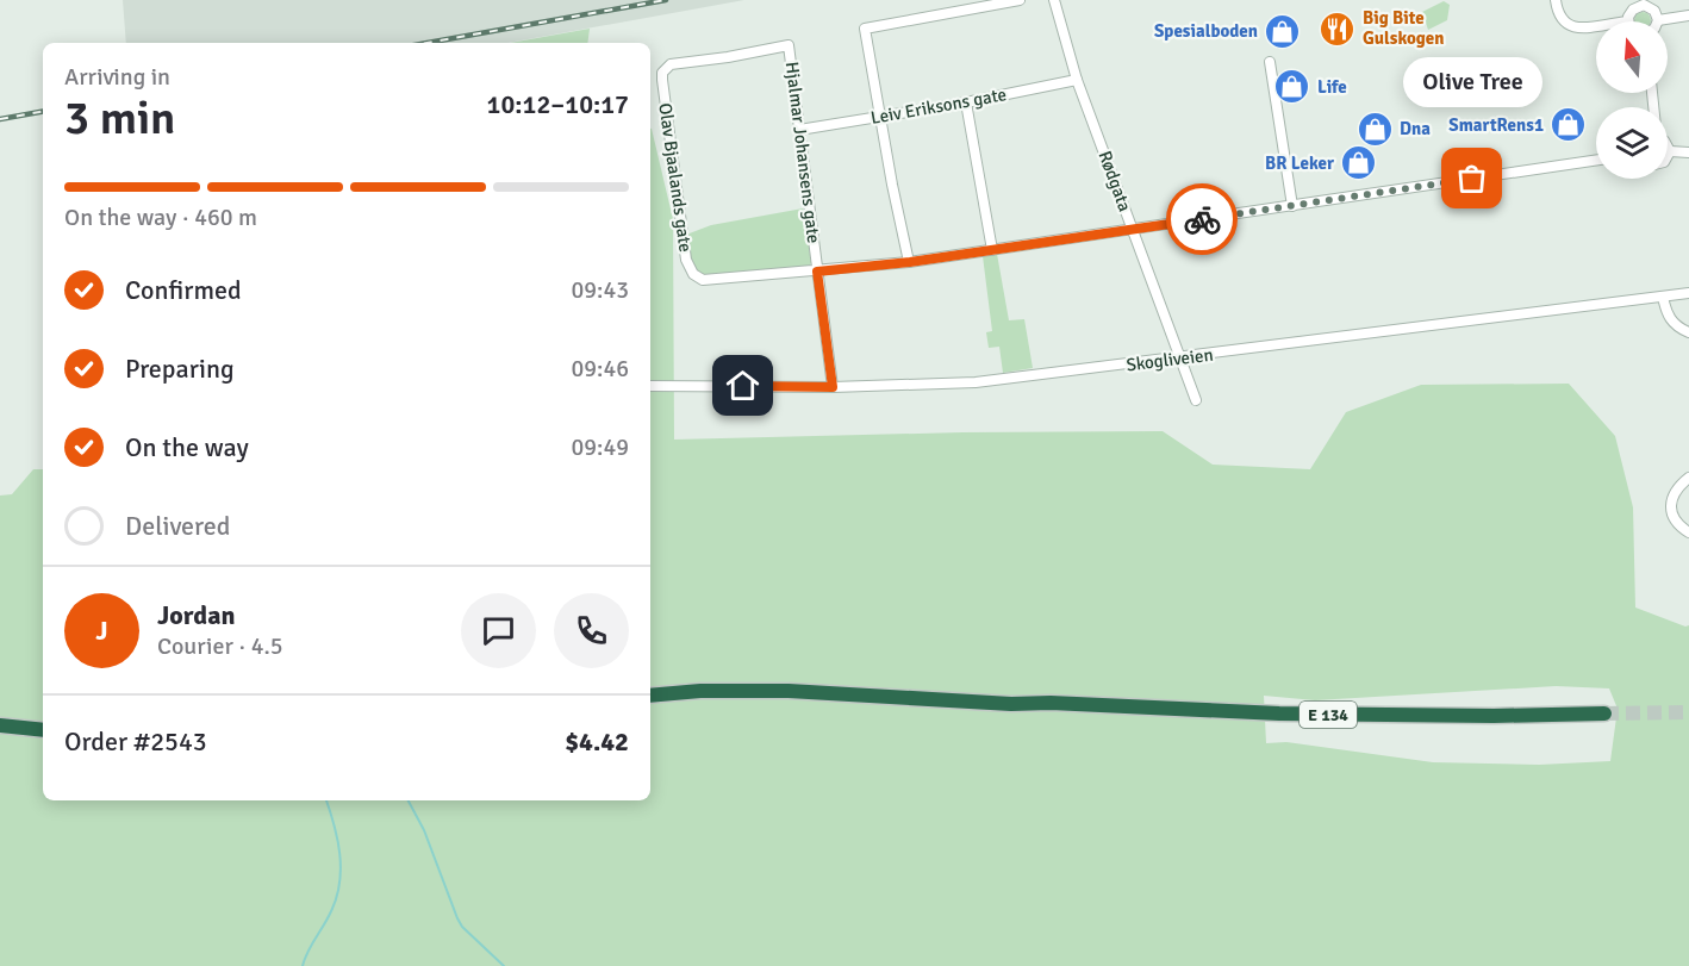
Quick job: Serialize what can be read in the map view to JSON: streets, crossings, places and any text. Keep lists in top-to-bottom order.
{
  "streets": {
    "highway": ["E 134"],
    "street": [
      "Leiv Eriksons gate",
      "Hjalmar Johansens gate",
      "Olav Bjaalands gate",
      "Rødgata",
      "Skogliveien"
    ]
  },
  "crossings": [
    ["Leiv Eriksons gate", "Hjalmar Johansens gate"],
    ["Leiv Eriksons gate", "Rødgata"],
    ["Hjalmar Johansens gate", "Olav Bjaalands gate"],
    ["Hjalmar Johansens gate", "Skogliveien"],
    ["Rødgata", "Skogliveien"]
  ],
  "places": {
    "restaurant": ["Big Bite Gulskogen"],
    "shop": [
      "Spesialboden",
      "Life",
      "SmartRens1",
      "Dna",
      "BR Leker"
    ],
    "other": ["Olive Tree"]
  },
  "north": "top",
  "page": {
    "heading": ["3 min", "Arriving in", "10:12–10:17"],
    "panel": [
      "Jordan",
      "Courier · 4.5",
      "Order #2543",
      "$4.42"
    ],
    "bubble": "Olive Tree",
    "bar": "On the way · 460 m",
    "list": [
      ["Confirmed", "09:43"],
      ["Preparing", "09:46"],
      ["On the way", "09:49"],
      "Delivered"
    ],
    "round": "J"
  }
}
